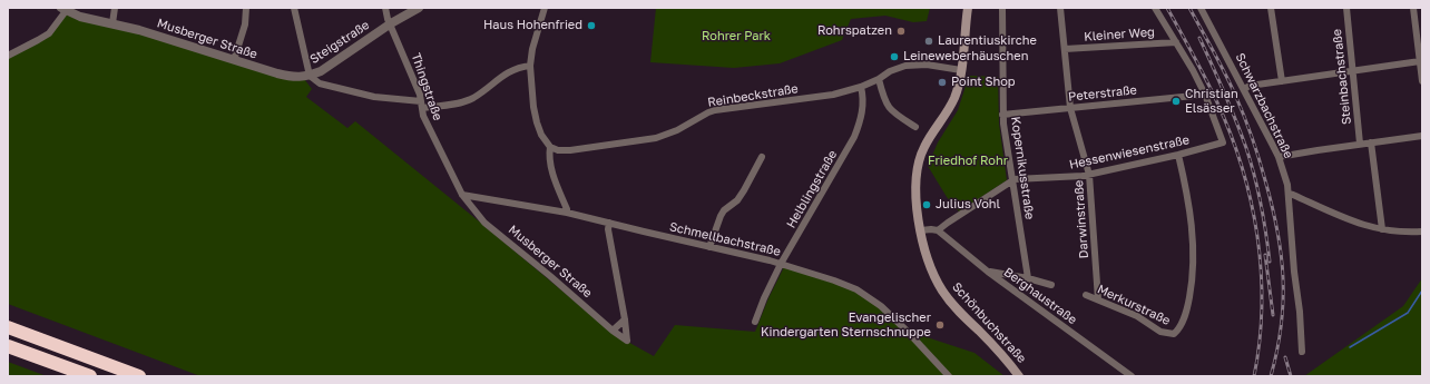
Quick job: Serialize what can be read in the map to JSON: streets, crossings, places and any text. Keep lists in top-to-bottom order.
{
  "streets": {
    "main road": ["Schönbuchstraße"],
    "street": [
      "Kleiner Weg",
      "Musberger Straße",
      "Steigstraße",
      "Steinbachstraße",
      "Thingstraße",
      "Peterstraße",
      "Reinbeckstraße",
      "Schwarzbachstraße",
      "Hessenwiesenstraße",
      "Kopernikusstraße",
      "Helblingstraße",
      "Darwinstraße",
      "Schmellbachstraße",
      "Berghaustraße",
      "Merkurstraße"
    ]
  },
  "crossings": [
    ["Kleiner Weg", "Darwinstraße"],
    ["Musberger Straße", "Steigstraße"],
    ["Musberger Straße", "Thingstraße"],
    ["Musberger Straße", "Schmellbachstraße"],
    ["Steigstraße", "Thingstraße"],
    ["Thingstraße", "Schmellbachstraße"],
    ["Peterstraße", "Hessenwiesenstraße"],
    ["Peterstraße", "Kopernikusstraße"],
    ["Peterstraße", "Darwinstraße"],
    ["Reinbeckstraße", "Helblingstraße"],
    ["Reinbeckstraße", "Schönbuchstraße"],
    ["Hessenwiesenstraße", "Kopernikusstraße"],
    ["Hessenwiesenstraße", "Darwinstraße"],
    ["Hessenwiesenstraße", "Berghaustraße"],
    ["Hessenwiesenstraße", "Merkurstraße"],
    ["Helblingstraße", "Schmellbachstraße"],
    ["Darwinstraße", "Merkurstraße"]
  ],
  "parks": ["Rohrer Park", "Friedhof Rohr"],
  "places": [
    "Haus Hohenfried",
    "Rohrspatzen",
    "Laurentiuskirche",
    "Leineweberhäuschen",
    "Point Shop",
    "Christian Elsässer",
    "Julius Vohl",
    "Evangelischer Kindergarten Sternschnuppe"
  ]
}
